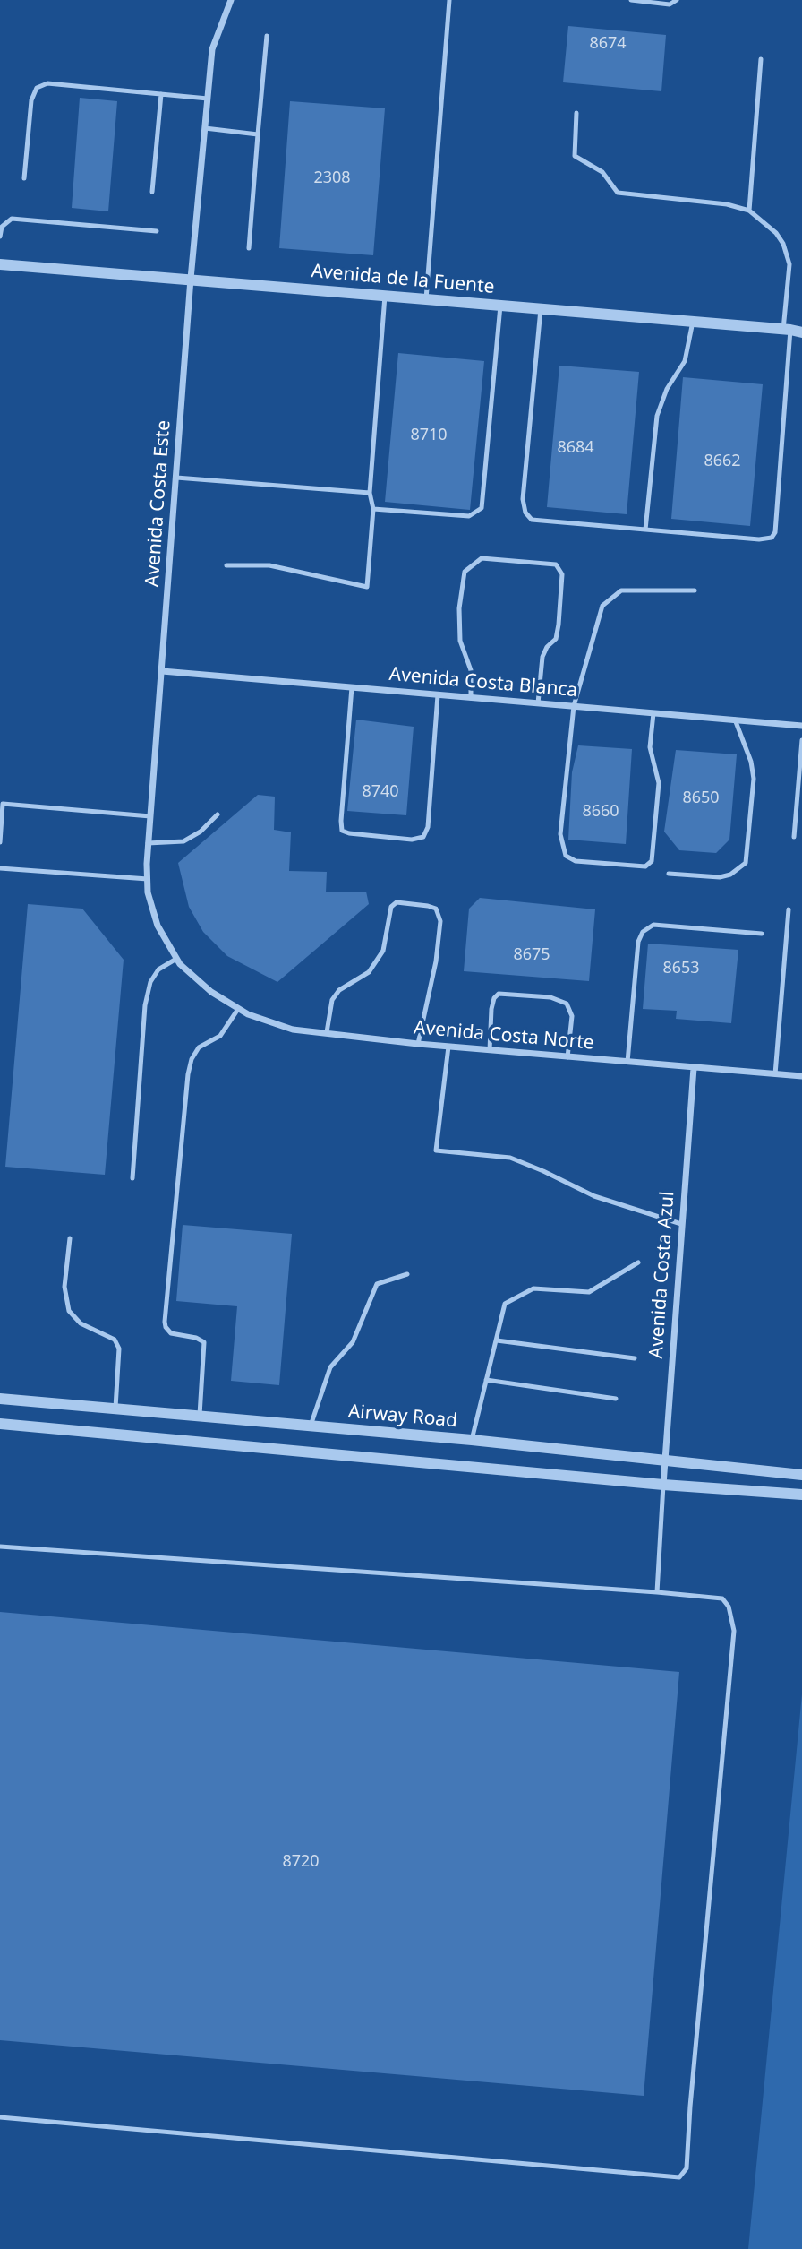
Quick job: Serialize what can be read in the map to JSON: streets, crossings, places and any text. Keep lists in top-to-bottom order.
{
  "streets": {
    "street": [
      "Avenida de la Fuente",
      "Avenida Costa Este",
      "Avenida Costa Blanca",
      "Avenida Costa Norte",
      "Avenida Costa Azul",
      "Airway Road"
    ]
  },
  "crossings": [
    ["Avenida de la Fuente", "Avenida Costa Este"],
    ["Avenida Costa Este", "Avenida Costa Blanca"],
    ["Avenida Costa Este", "Avenida Costa Norte"],
    ["Avenida Costa Norte", "Avenida Costa Azul"],
    ["Avenida Costa Azul", "Airway Road"]
  ],
  "house_numbers": [
    "8674",
    "2308",
    "8710",
    "8684",
    "8662",
    "8740",
    "8650",
    "8660",
    "8675",
    "8653",
    "8720"
  ]
}
